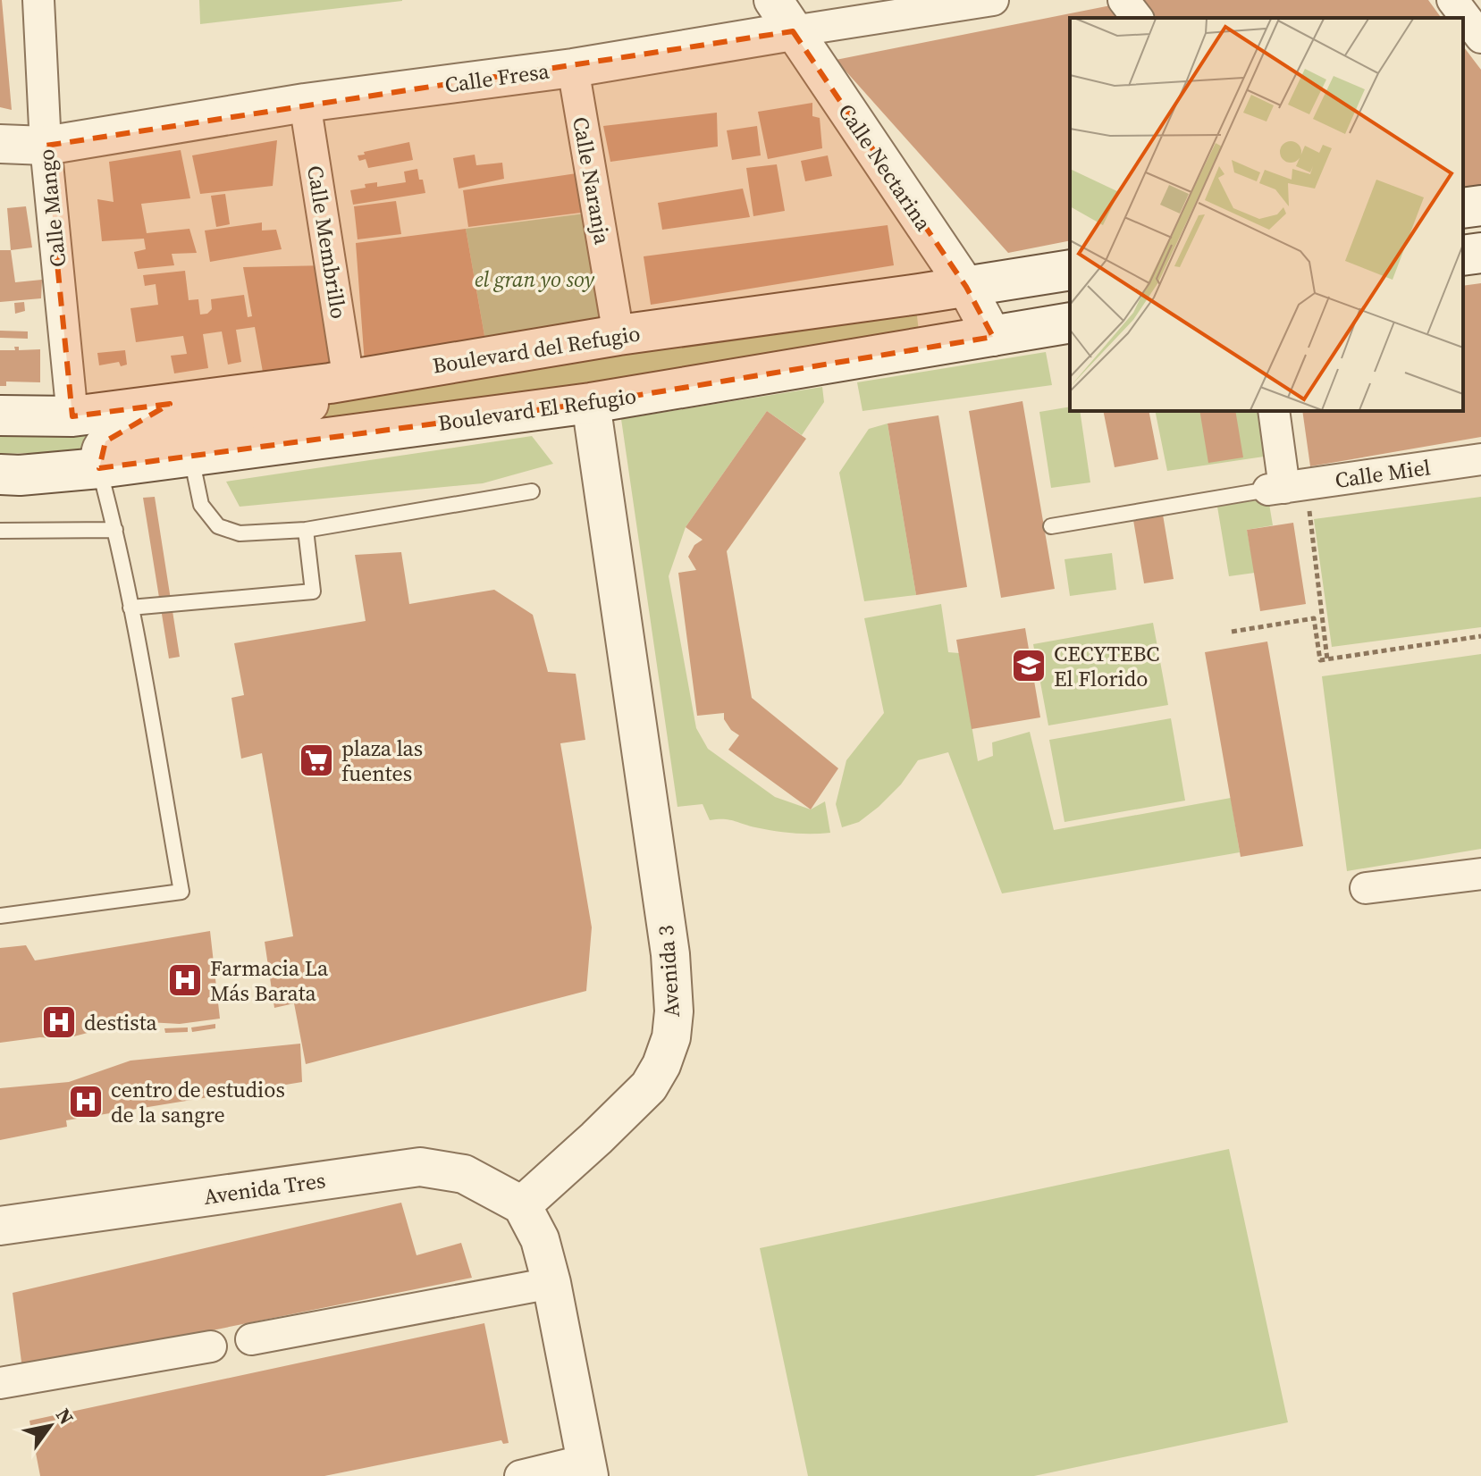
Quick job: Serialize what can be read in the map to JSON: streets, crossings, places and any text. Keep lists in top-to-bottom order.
{
  "streets": {
    "main road": ["Boulevard del Refugio", "Boulevard El Refugio"],
    "street": [
      "Calle Fresa",
      "Calle Nectarina",
      "Calle Naranja",
      "Calle Mango",
      "Calle Membrillo",
      "Calle Miel",
      "Avenida 3",
      "Avenida Tres"
    ]
  },
  "crossings": [
    ["Calle Fresa", "Calle Nectarina"],
    ["Calle Fresa", "Calle Naranja"],
    ["Calle Fresa", "Calle Mango"],
    ["Calle Fresa", "Calle Membrillo"],
    ["Calle Nectarina", "Boulevard del Refugio"],
    ["Calle Nectarina", "Boulevard El Refugio"],
    ["Calle Naranja", "Boulevard del Refugio"],
    ["Calle Mango", "Boulevard del Refugio"],
    ["Calle Membrillo", "Boulevard del Refugio"],
    ["Boulevard El Refugio", "Avenida 3"],
    ["Avenida 3", "Avenida Tres"]
  ],
  "parks": ["el gran yo soy"],
  "places": {
    "school or university": ["CECYTEBC El Florido"],
    "supermarket": ["plaza las fuentes"],
    "hospital": ["Farmacia La Más Barata", "destista", "centro de estudios de la sangre"]
  },
  "north": "top right"
}
